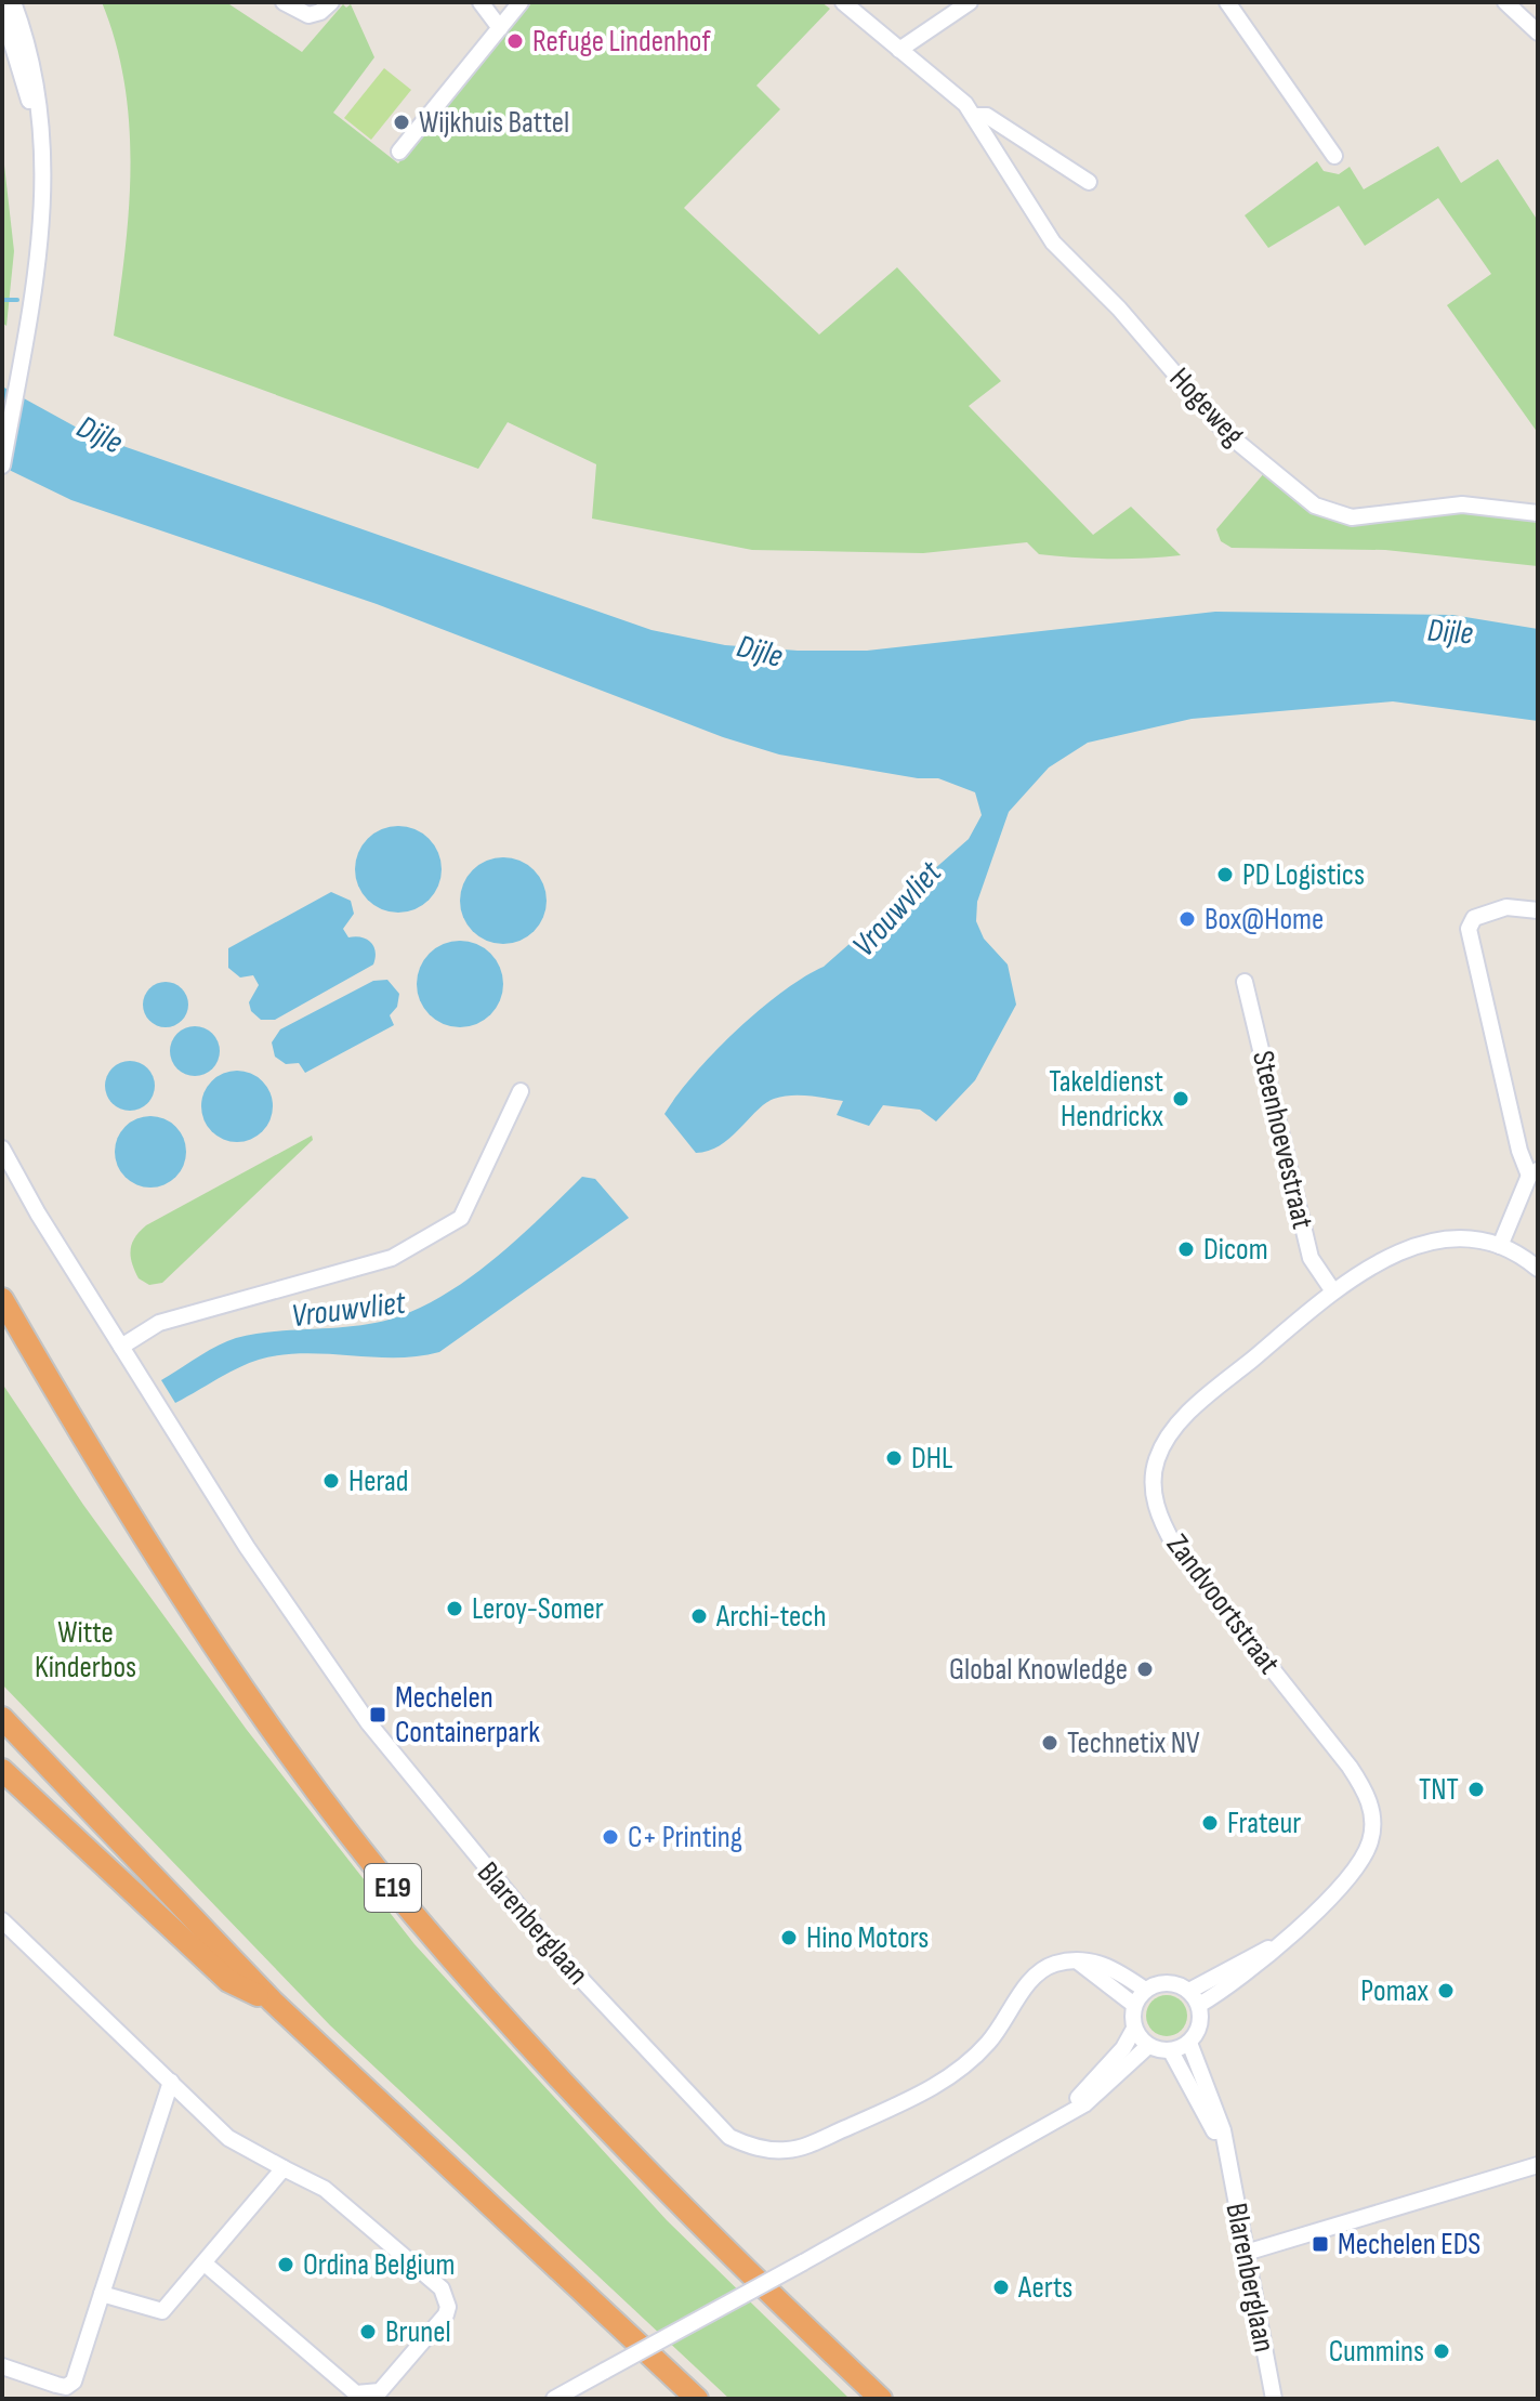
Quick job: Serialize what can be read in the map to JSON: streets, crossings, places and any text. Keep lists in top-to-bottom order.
{
  "streets": {
    "highway": ["E19"],
    "street": [
      "Hogeweg",
      "Steenhoevestraat",
      "Zandvoortstraat",
      "Blarenberglaan"
    ]
  },
  "crossings": [
    ["Steenhoevestraat", "Zandvoortstraat"],
    ["Zandvoortstraat", "Blarenberglaan"]
  ],
  "water": ["Dijle", "Vrouwvliet"],
  "parks": ["Witte Kinderbos"],
  "places": {
    "other": [
      "Refuge Lindenhof",
      "Wijkhuis Battel",
      "PD Logistics",
      "Box@Home",
      "Takeldienst Hendrickx",
      "Dicom",
      "DHL",
      "Herad",
      "Leroy-Somer",
      "Archi-tech",
      "Global Knowledge",
      "Technetix NV",
      "TNT",
      "Frateur",
      "C+ Printing",
      "Hino Motors",
      "Pomax",
      "Ordina Belgium",
      "Aerts",
      "Brunel",
      "Cummins"
    ],
    "transit": ["Mechelen Containerpark", "Mechelen EDS"]
  }
}
